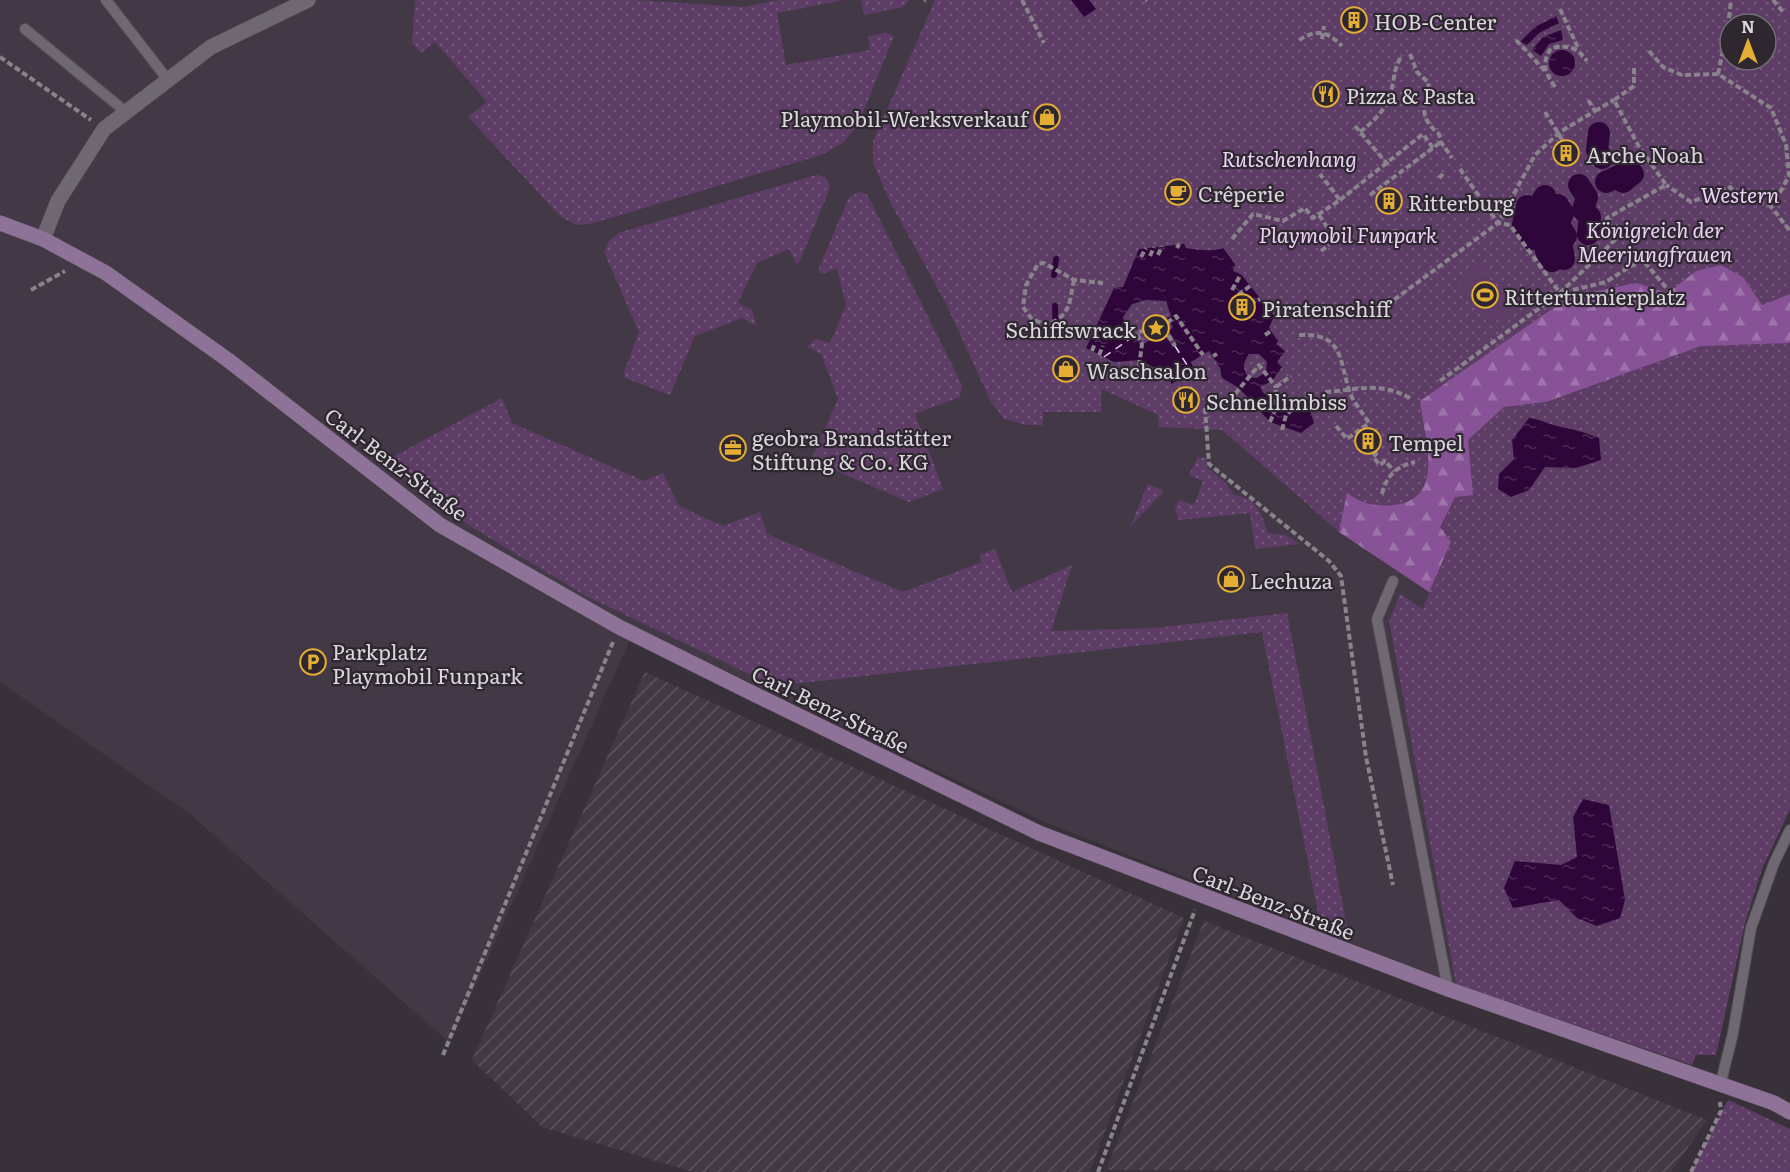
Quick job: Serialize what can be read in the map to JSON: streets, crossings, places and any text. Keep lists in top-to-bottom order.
{
  "streets": {
    "street": ["Carl-Benz-Straße"]
  },
  "parks": [
    "Rutschenhang",
    "Western",
    "Königreich der Meerjungfrauen",
    "Playmobil Funpark"
  ],
  "places": {
    "building": [
      "HOB-Center",
      "Arche Noah",
      "Ritterburg",
      "Piratenschiff",
      "Tempel"
    ],
    "restaurant": ["Pizza & Pasta", "Schnellimbiss"],
    "shop": ["Playmobil-Werksverkauf", "Waschsalon", "Lechuza"],
    "cafe": ["Crêperie"],
    "sports": ["Ritterturnierplatz"],
    "place": ["Schiffswrack"],
    "office": ["geobra Brandstätter Stiftung & Co. KG"],
    "parking": ["Parkplatz Playmobil Funpark"]
  },
  "north": "top"
}
